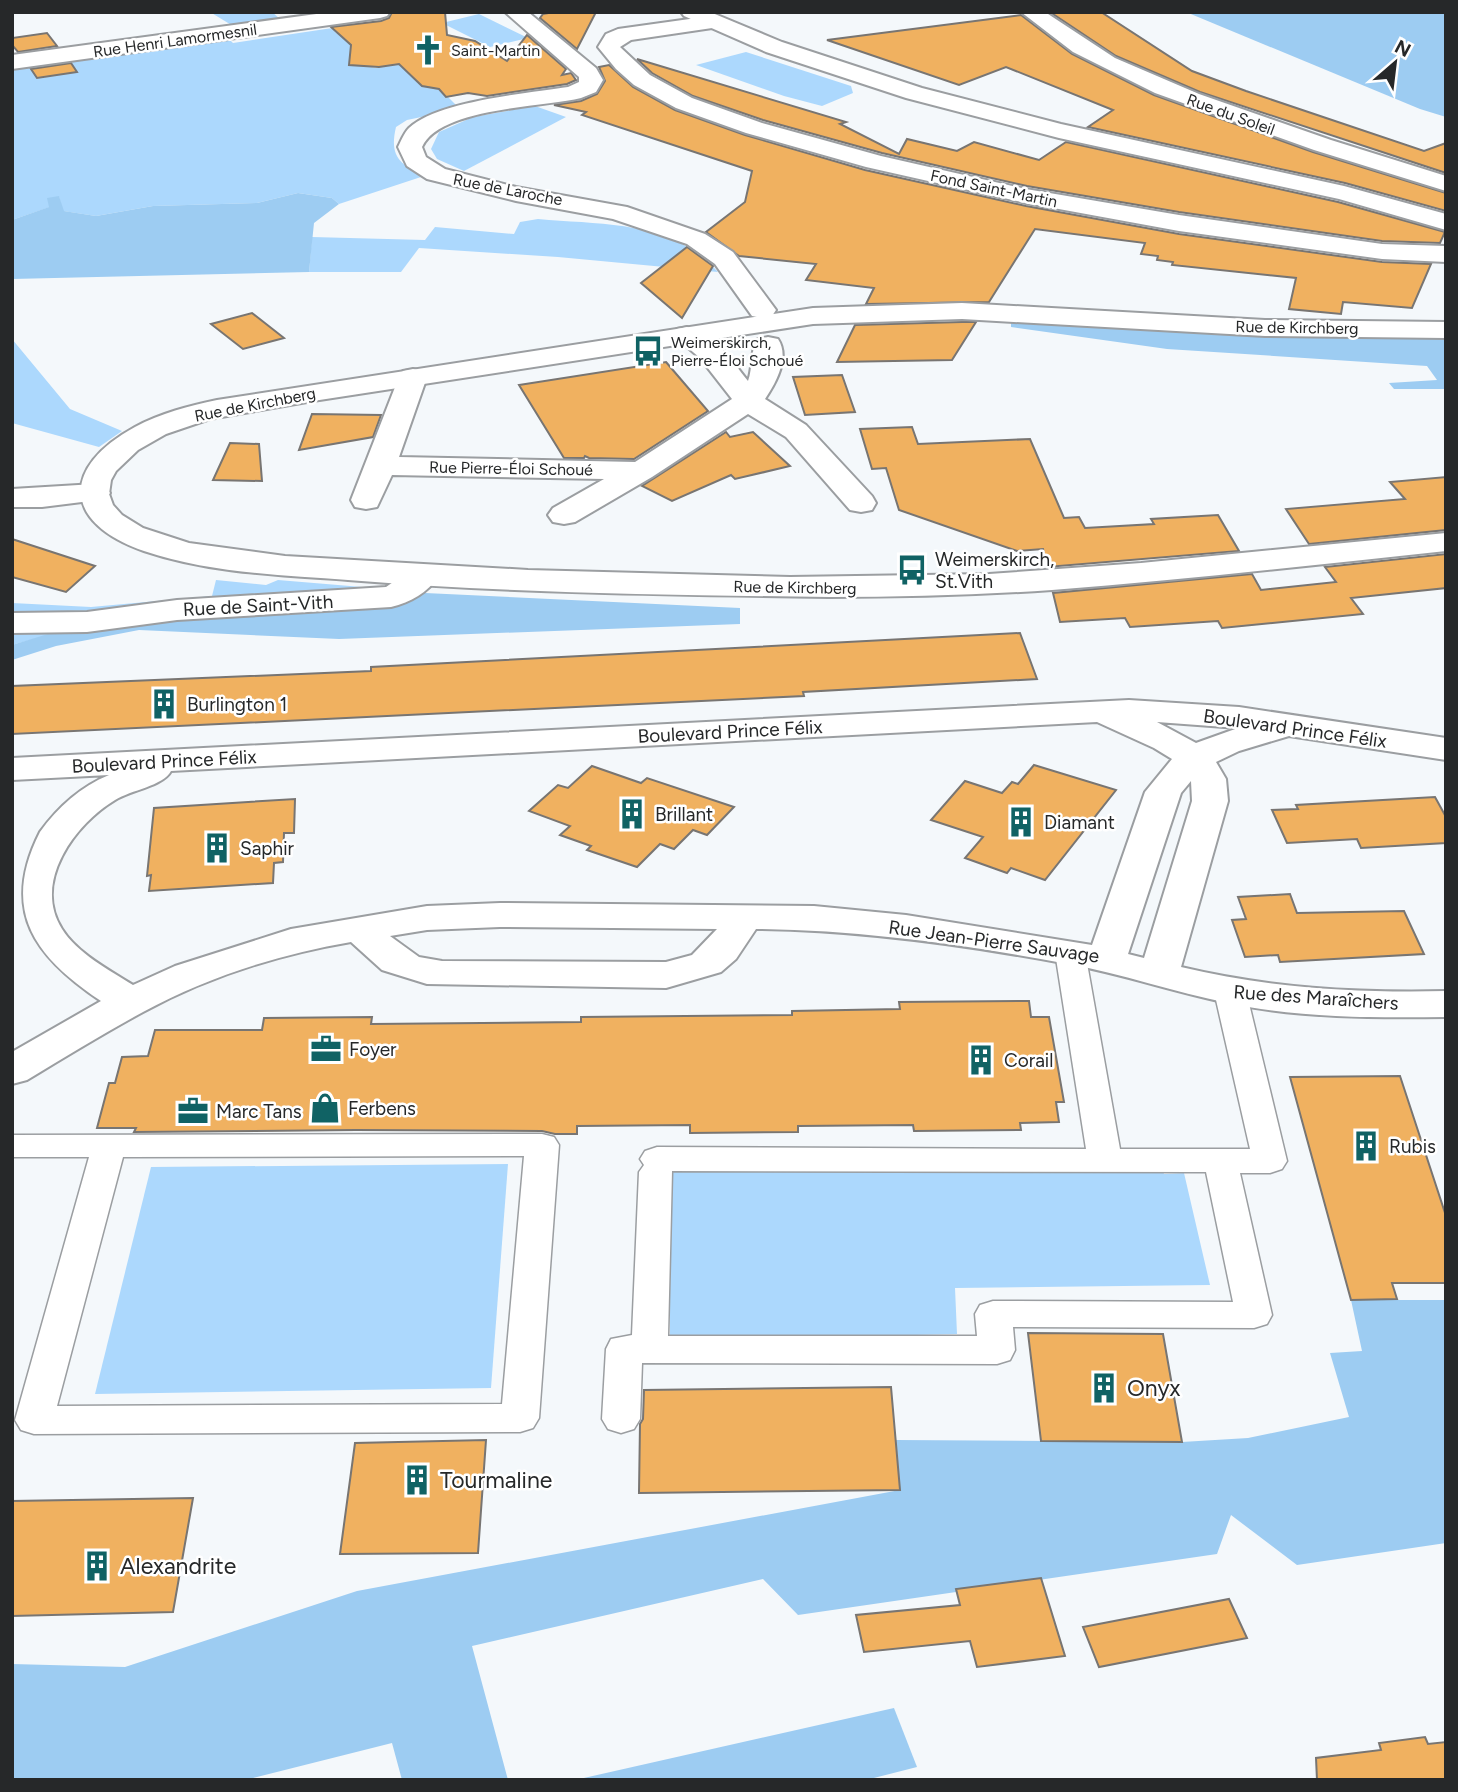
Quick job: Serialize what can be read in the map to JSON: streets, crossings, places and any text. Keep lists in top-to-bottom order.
{
  "streets": {
    "street": [
      "Rue Henri Lamormesnil",
      "Rue du Soleil",
      "Fond Saint-Martin",
      "Rue de Laroche",
      "Rue de Kirchberg",
      "Rue Pierre-Éloi Schoué",
      "Rue de Saint-Vith",
      "Boulevard Prince Félix",
      "Rue Jean-Pierre Sauvage",
      "Rue des Maraîchers"
    ]
  },
  "crossings": [
    ["Rue de Kirchberg", "Rue de Saint-Vith"],
    ["Boulevard Prince Félix", "Rue Jean-Pierre Sauvage"],
    ["Rue Jean-Pierre Sauvage", "Rue des Maraîchers"]
  ],
  "places": {
    "church": ["Saint-Martin"],
    "bus stop": ["Weimerskirch, Pierre-Éloi Schoué", "Weimerskirch, St.Vith"],
    "building": [
      "Burlington 1",
      "Brillant",
      "Diamant",
      "Saphir",
      "Corail",
      "Rubis",
      "Onyx",
      "Tourmaline",
      "Alexandrite"
    ],
    "office": ["Foyer", "Marc Tans"],
    "shop": ["Ferbens"]
  },
  "north": "top right"
}
